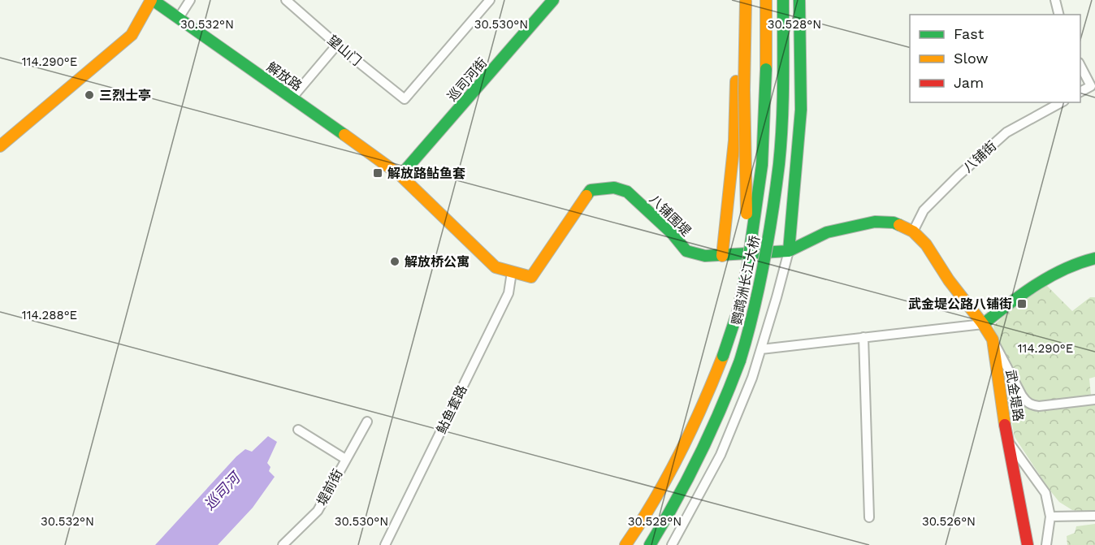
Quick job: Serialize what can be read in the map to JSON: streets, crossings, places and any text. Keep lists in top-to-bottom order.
{
  "streets": {
    "main road": [
      "解放路",
      "巡司河街",
      "八铺围堤",
      "鹦鹉洲长江大桥",
      "武金堤路"
    ],
    "street": [
      "望山门",
      "八铺街",
      "鲇鱼套路",
      "堤前街"
    ]
  },
  "crossings": [
    ["解放路", "巡司河街"],
    ["解放路", "八铺围堤"],
    ["巡司河街", "八铺围堤"],
    ["八铺街", "八铺围堤"],
    ["八铺围堤", "武金堤路"],
    ["八铺围堤", "鲇鱼套路"]
  ],
  "water": ["巡司河"],
  "places": {
    "other": ["三烈士亭", "解放桥公寓"],
    "transit": ["解放路鲇鱼套", "武金堤公路八铺街"]
  },
  "legend": ["Fast", "Slow", "Jam"],
  "coordinates": [
    "30.530°N",
    "30.528°N",
    "30.532°N",
    "114.290°E",
    "114.288°E",
    "30.526°N"
  ]
}
